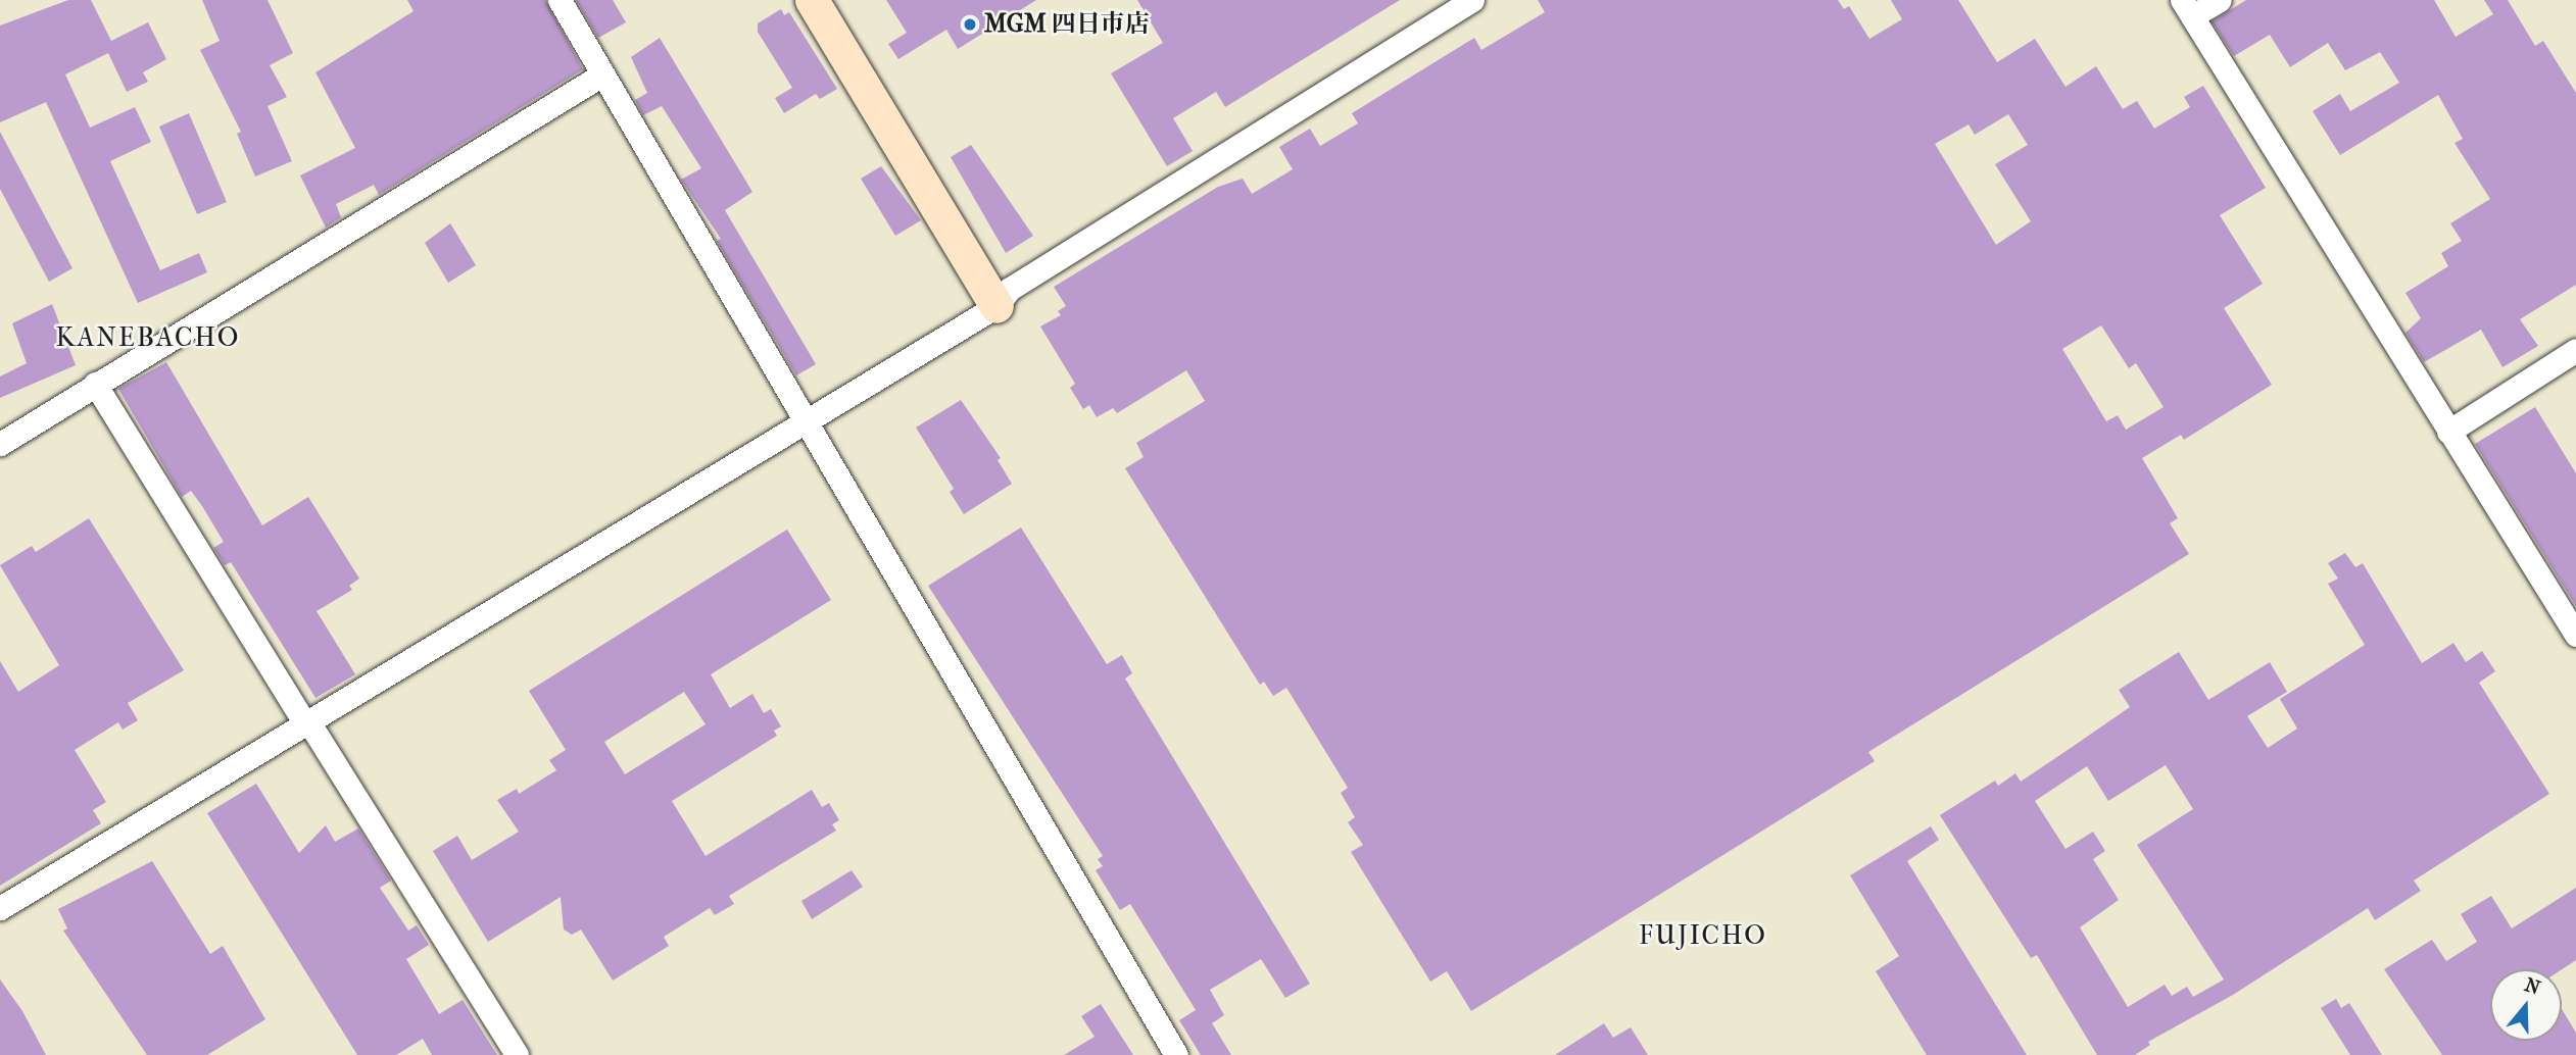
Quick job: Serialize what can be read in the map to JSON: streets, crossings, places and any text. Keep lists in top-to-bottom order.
{
  "districts": ["KANEBACHO", "FUJICHO"],
  "places": ["MGM 四日市店"],
  "north": "top"
}
